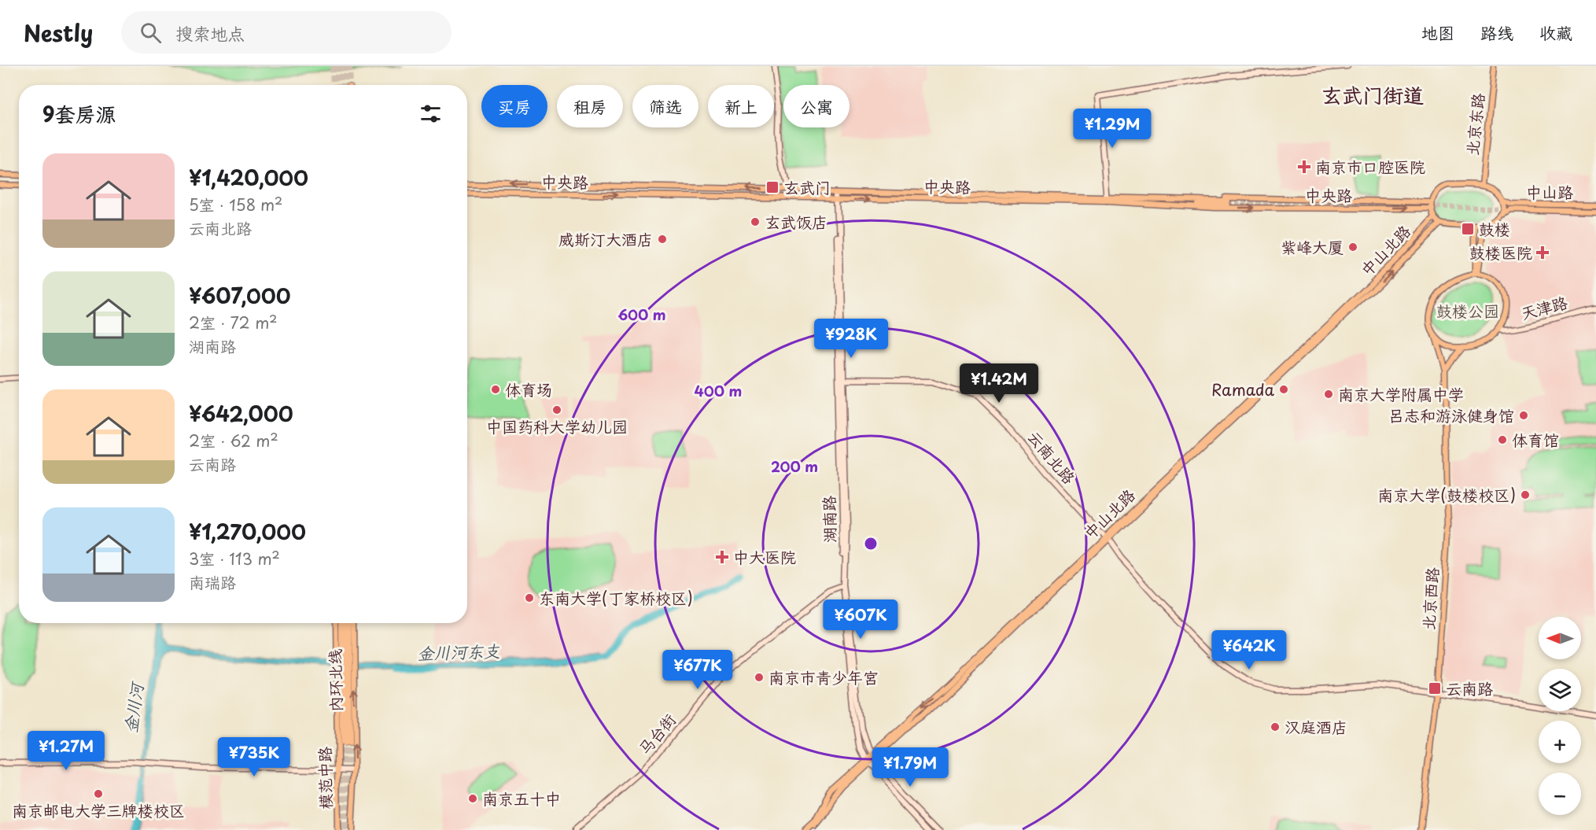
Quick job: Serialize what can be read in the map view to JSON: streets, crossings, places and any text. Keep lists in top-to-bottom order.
{
  "streets": {
    "highway": ["内环北线"],
    "main road": [
      "北京东路",
      "中央路",
      "中山路",
      "中山北路",
      "北京西路",
      "模范中路"
    ],
    "street": [
      "天津路",
      "云南北路",
      "湖南路",
      "马台街"
    ]
  },
  "crossings": [
    ["北京东路", "中央路"],
    ["北京东路", "中山路"],
    ["北京东路", "中山北路"],
    ["中央路", "中山路"],
    ["中央路", "中山北路"],
    ["中央路", "湖南路"],
    ["中山路", "中山北路"],
    ["中山北路", "云南北路"],
    ["中山北路", "湖南路"],
    ["天津路", "北京西路"],
    ["云南北路", "湖南路"],
    ["湖南路", "马台街"],
    ["内环北线", "模范中路"]
  ],
  "districts": ["玄武门街道"],
  "water": ["金川河东支", "金川河"],
  "parks": ["鼓楼公园"],
  "places": {
    "health": ["南京市口腔医院", "鼓楼医院", "中大医院"],
    "transit": ["玄武门", "鼓楼", "云南路"],
    "other": [
      "玄武饭店",
      "威斯汀大酒店",
      "紫峰大厦",
      "体育场",
      "Ramada",
      "南京大学附属中学",
      "中国药科大学幼儿园",
      "吕志和游泳健身馆",
      "体育馆",
      "南京大学(鼓楼校区)",
      "东南大学(丁家桥校区)",
      "南京市青少年宫",
      "汉庭酒店",
      "南京邮电大学三牌楼校区",
      "南京五十中"
    ]
  },
  "north": "left",
  "page": {
    "header": "Nestly",
    "search": "搜索地点",
    "nav": ["地图", "路线", "收藏"],
    "chip": [
      "买房",
      "租房",
      "筛选",
      "新上",
      "公寓"
    ],
    "heading": "9套房源",
    "price": [
      "¥1.29M",
      "¥928K",
      "¥1.42M",
      "¥607K",
      "¥642K",
      "¥677K",
      "¥1.27M",
      "¥735K",
      "¥1.79M"
    ],
    "list": [
      {
        "name": "¥1,420,000",
        "note": "5室 · 158 m² · 云南北路"
      },
      {
        "name": "¥607,000",
        "note": "2室 · 72 m² · 湖南路"
      },
      {
        "name": "¥642,000",
        "note": "2室 · 62 m² · 云南路"
      },
      {
        "name": "¥1,270,000",
        "note": "3室 · 113 m² · 南瑞路"
      }
    ],
    "map_buttons": ["+", "−"]
  },
  "rings": ["600 m", "400 m", "200 m"]
}
